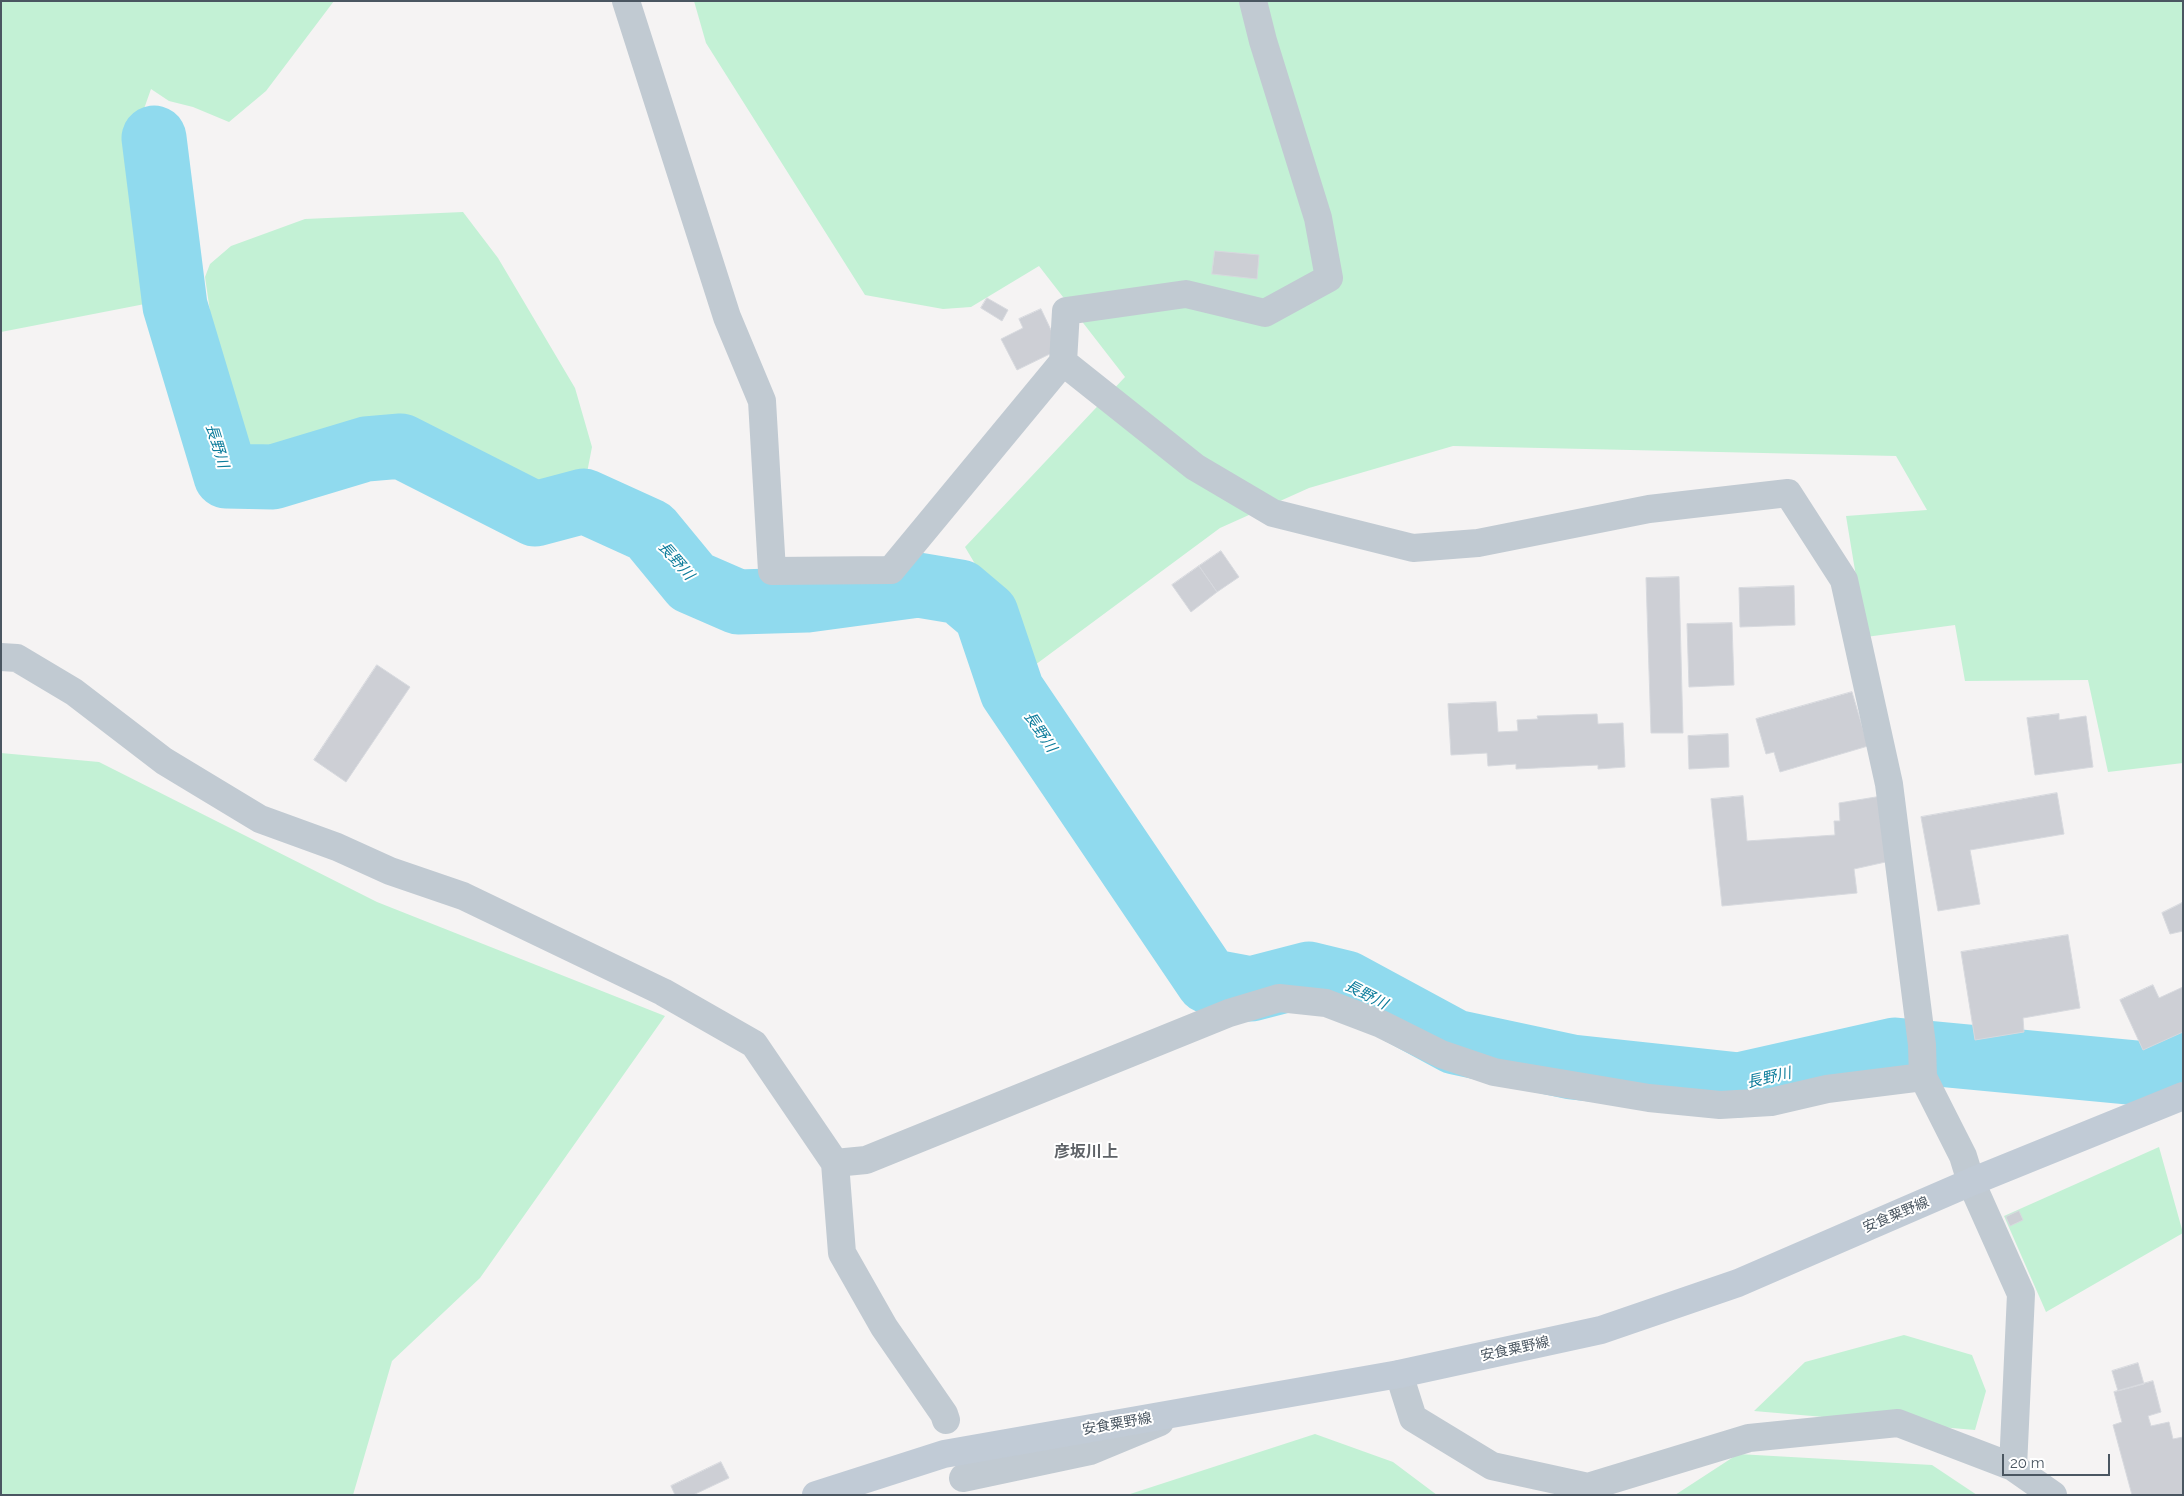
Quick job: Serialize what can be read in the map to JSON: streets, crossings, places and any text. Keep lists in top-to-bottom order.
{
  "streets": {
    "main road": ["安食粟野線"]
  },
  "districts": ["彦坂川上"],
  "water": ["長野川"],
  "scale_bar": "20 m"
}
